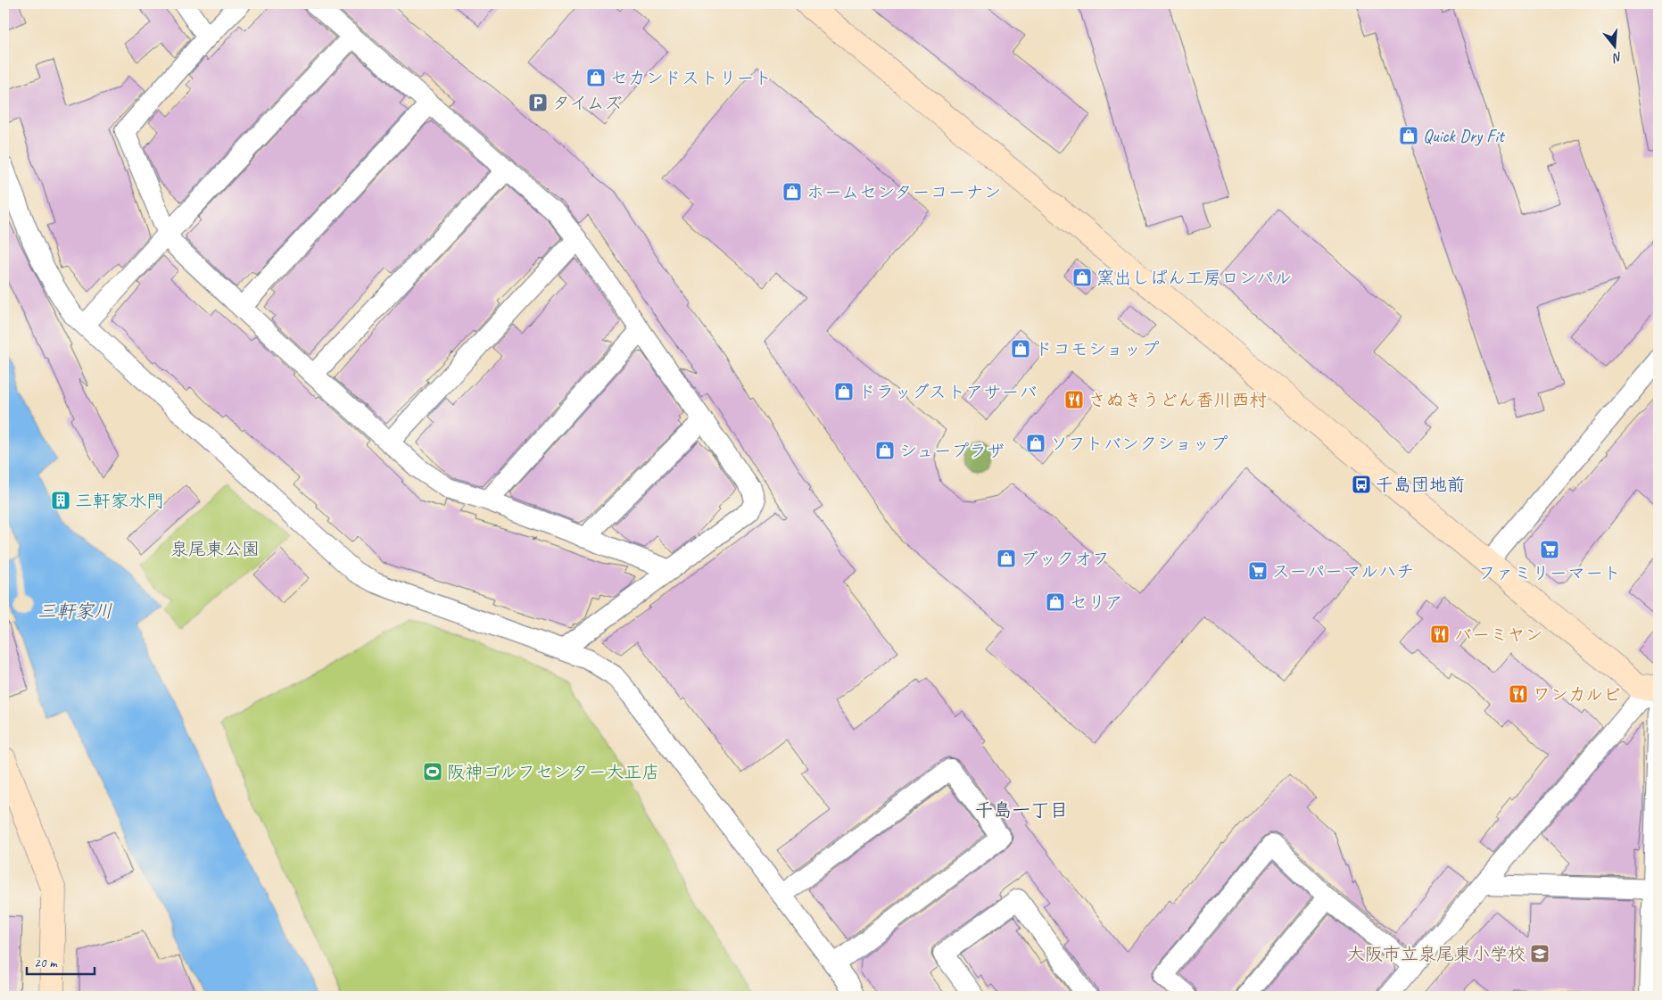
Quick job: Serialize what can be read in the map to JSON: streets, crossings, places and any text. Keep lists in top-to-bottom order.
{
  "districts": ["千島一丁目"],
  "water": ["三軒家川"],
  "parks": ["泉尾東公園"],
  "places": {
    "shop": [
      "セカンドストリート",
      "Quick Dry Fit",
      "ホームセンターコーナン",
      "窯出しぱん工房ロンパル",
      "ドコモショップ",
      "ドラッグストアサーバ",
      "ソフトバンクショップ",
      "シュープラザ",
      "ブックオフ",
      "セリア"
    ],
    "parking": ["タイムズ"],
    "restaurant": ["さぬきうどん香川西村", "バーミヤン", "ワンカルビ"],
    "bus stop": ["千島団地前"],
    "building": ["三軒家水門"],
    "supermarket": ["ファミリーマート", "スーパーマルハチ"],
    "sports": ["阪神ゴルフセンター大正店"],
    "school or university": ["大阪市立泉尾東小学校"]
  },
  "scale_bar": "20 m",
  "north": "bottom"
}
